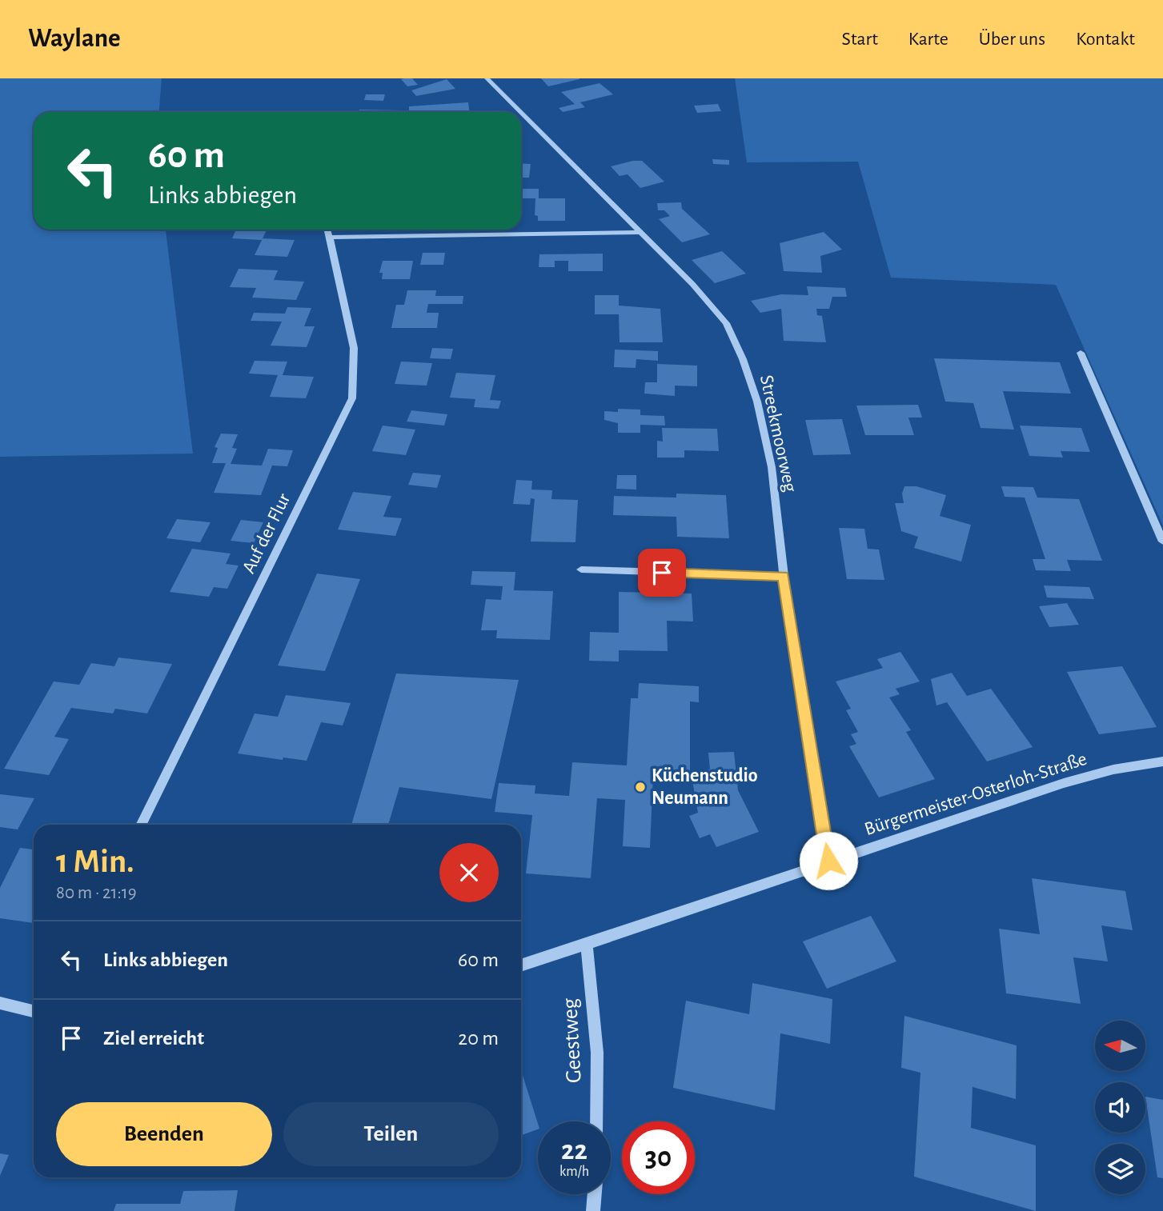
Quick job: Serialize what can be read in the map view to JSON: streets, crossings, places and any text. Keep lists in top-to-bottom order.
{
  "streets": {
    "street": [
      "Streekmoorweg",
      "Auf der Flur",
      "Bürgermeister-Osterloh-Straße",
      "Geestweg"
    ]
  },
  "crossings": [
    ["Streekmoorweg", "Bürgermeister-Osterloh-Straße"],
    ["Bürgermeister-Osterloh-Straße", "Geestweg"]
  ],
  "places": ["Küchenstudio Neumann"],
  "north": "left",
  "page": {
    "header": "Waylane",
    "nav": [
      "Start",
      "Karte",
      "Über uns",
      "Kontakt"
    ],
    "turn": ["60 m", "Links abbiegen"],
    "heading": ["1 Min.", "80 m · 21:19"],
    "list": [
      {
        "name": "Links abbiegen",
        "value": "60 m"
      },
      {
        "name": "Ziel erreicht",
        "value": "20 m"
      }
    ],
    "buttons": ["Beenden", "Teilen"],
    "speed": "22 km/h",
    "limit": "30"
  }
}
